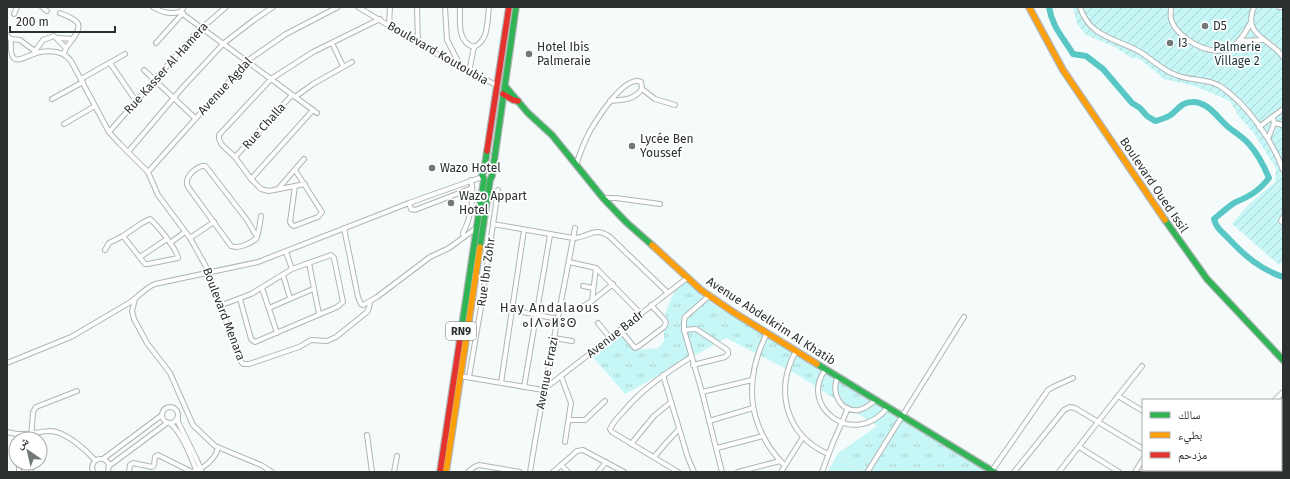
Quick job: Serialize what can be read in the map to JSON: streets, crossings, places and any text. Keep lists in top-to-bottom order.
{
  "streets": {
    "main road": ["Boulevard Oued Issil", "Avenue Abdelkrim Al Khatib", "RN9"],
    "street": [
      "Boulevard Koutoubia",
      "Rue Kasser Al Hamera",
      "Avenue Agdal",
      "Rue Challa",
      "Rue Ibn Zohr",
      "Boulevard Menara",
      "Avenue Badr",
      "Avenue Errazi"
    ]
  },
  "crossings": [
    ["Boulevard Koutoubia", "RN9"],
    ["Rue Kasser Al Hamera", "Boulevard Menara"],
    ["Avenue Agdal", "Boulevard Menara"],
    ["Avenue Abdelkrim Al Khatib", "Avenue Badr"],
    ["Avenue Badr", "Avenue Errazi"]
  ],
  "districts": ["Hay Andalaous ⴰⵏⴷⴰⵍⵓⵙ"],
  "parks": ["Palmerie Village 2"],
  "places": [
    "D5",
    "I3",
    "Hotel Ibis Palmeraie",
    "Lycée Ben Youssef",
    "Wazo Hotel",
    "Wazo Appart Hotel"
  ],
  "legend": ["سالك", "بطيء", "مزدحم"],
  "scale_bar": "200 m",
  "north": "top left"
}
